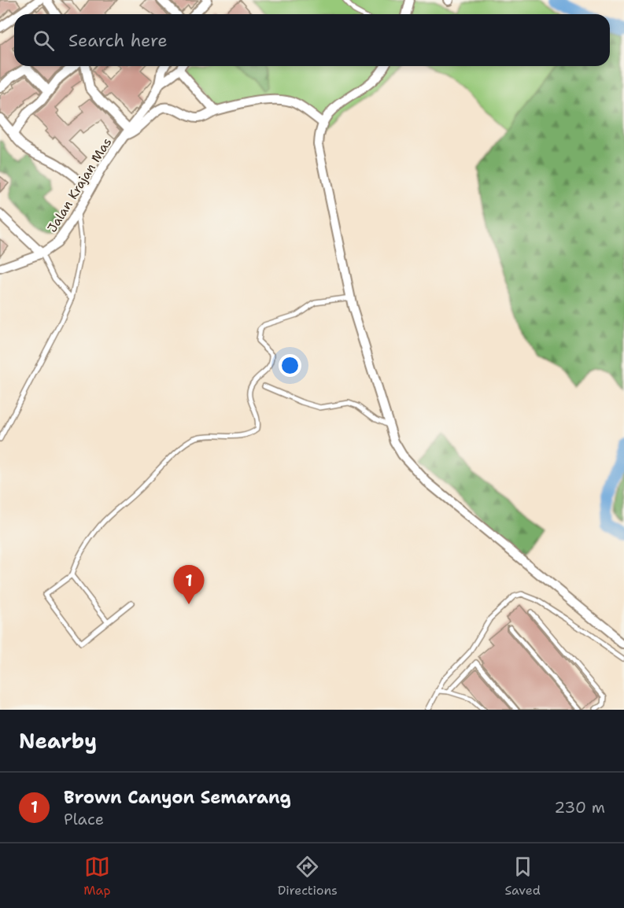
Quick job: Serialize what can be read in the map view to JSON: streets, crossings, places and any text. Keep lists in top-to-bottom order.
{
  "streets": {
    "street": ["Jalan Krajan Mas"]
  },
  "page": {
    "search": "Search here",
    "pins": "1",
    "heading": "Nearby",
    "list": [
      {
        "mark": "1",
        "name": "Brown Canyon Semarang",
        "note": "Place",
        "value": "230 m"
      }
    ],
    "nav": ["Map", "Directions", "Saved"]
  }
}
